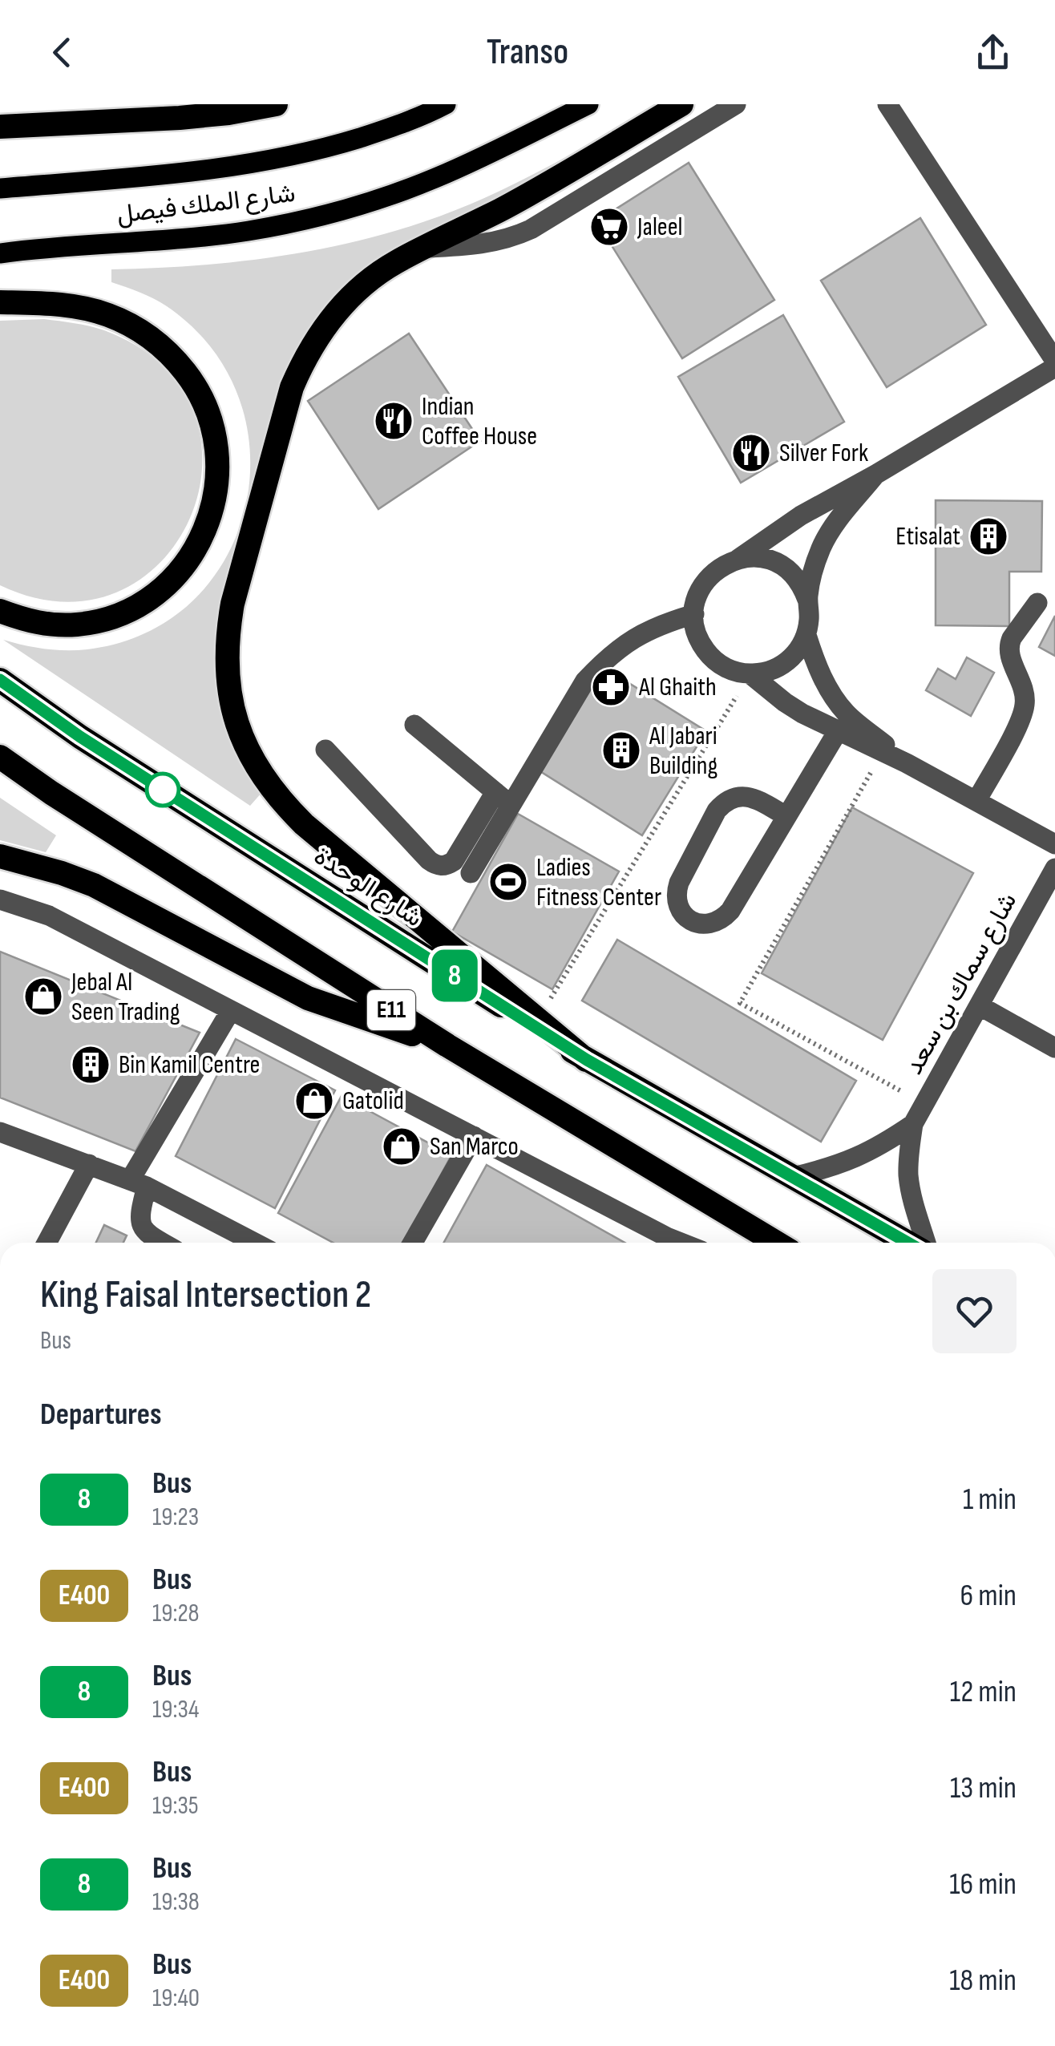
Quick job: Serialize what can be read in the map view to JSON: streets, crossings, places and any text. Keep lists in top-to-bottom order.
{
  "streets": {
    "highway": ["شارع الوحدة", "E11"],
    "main road": ["شارع الملك فيصل"],
    "street": ["شارع سماك بن سعد"]
  },
  "crossings": [
    ["شارع الوحدة", "شارع سماك بن سعد"]
  ],
  "places": {
    "supermarket": ["Jaleel"],
    "restaurant": ["Indian Coffee House", "Silver Fork"],
    "building": ["Etisalat", "Al Jabari Building", "Bin Kamil Centre"],
    "pharmacy": ["Al Ghaith"],
    "sports": ["Ladies Fitness Center"],
    "shop": ["Jebal Al Seen Trading", "Gatolid", "San Marco"]
  },
  "lines": ["bus line 8"],
  "page": {
    "header": "Transo",
    "on_map": "8",
    "heading": [
      ["King Faisal Intersection 2", "Bus"],
      "Departures"
    ],
    "list": [
      {
        "mark": "8",
        "name": "Bus",
        "note": "19:23",
        "value": "1 min"
      },
      {
        "mark": "E400",
        "name": "Bus",
        "note": "19:28",
        "value": "6 min"
      },
      {
        "mark": "8",
        "name": "Bus",
        "note": "19:34",
        "value": "12 min"
      },
      {
        "mark": "E400",
        "name": "Bus",
        "note": "19:35",
        "value": "13 min"
      },
      {
        "mark": "8",
        "name": "Bus",
        "note": "19:38",
        "value": "16 min"
      },
      {
        "mark": "E400",
        "name": "Bus",
        "note": "19:40",
        "value": "18 min"
      }
    ]
  }
}
